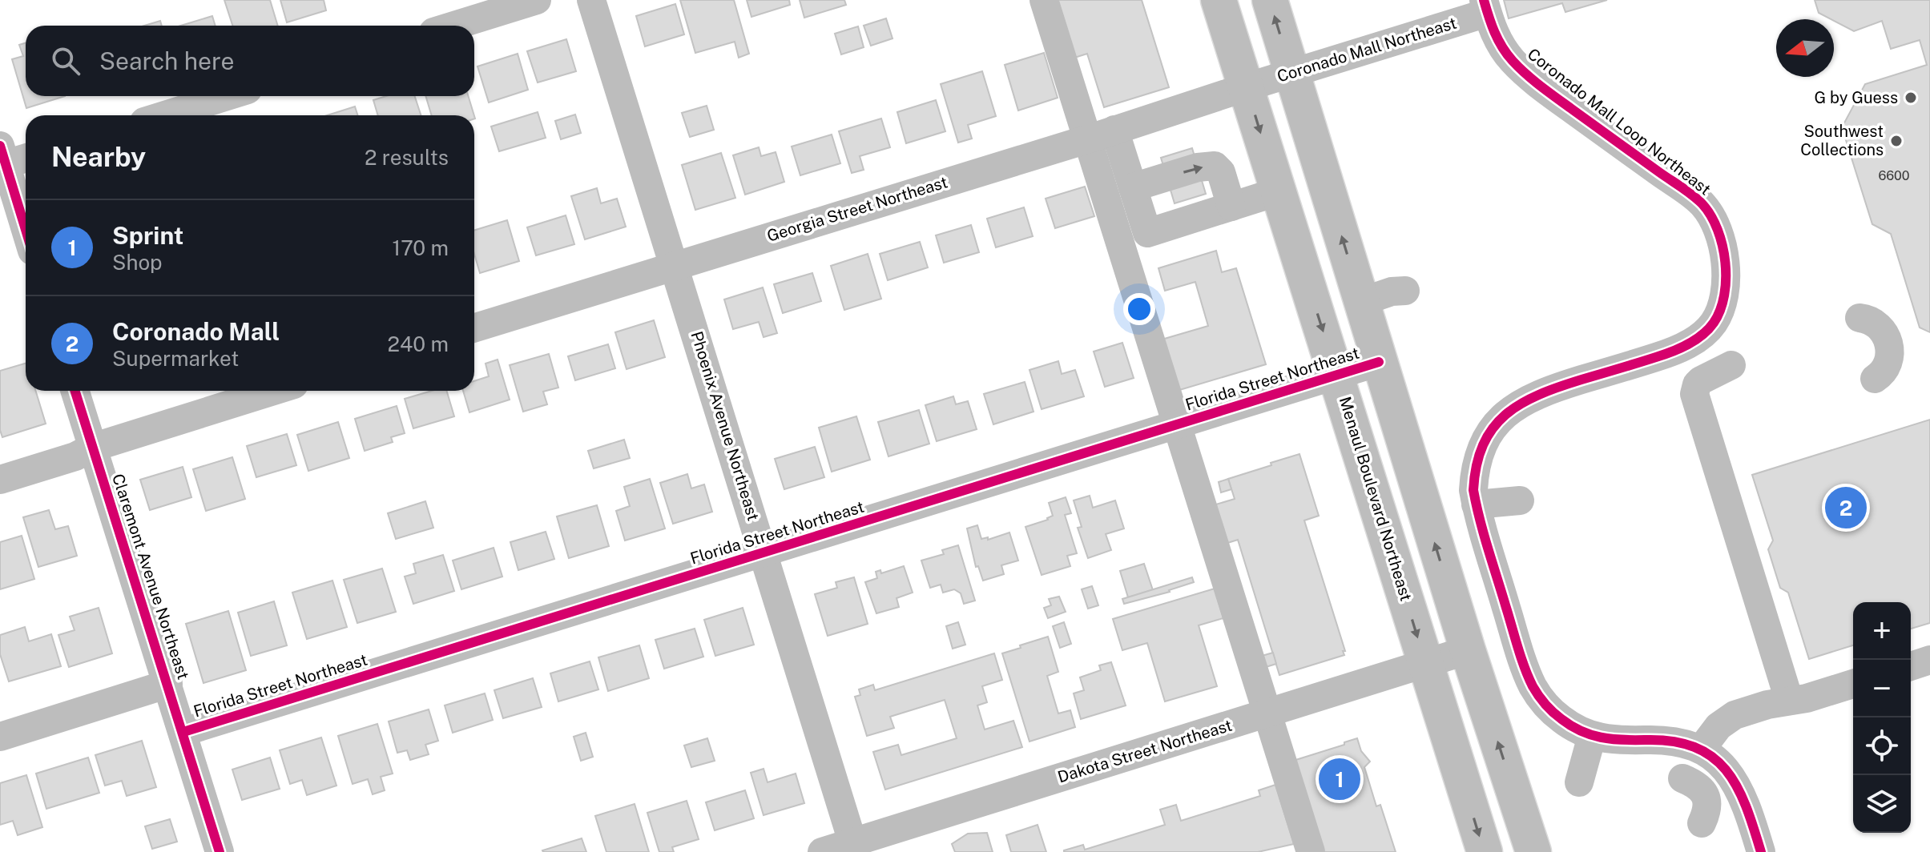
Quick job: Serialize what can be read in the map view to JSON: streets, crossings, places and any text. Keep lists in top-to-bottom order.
{
  "streets": {
    "main road": ["Menaul Boulevard Northeast"],
    "street": [
      "Coronado Mall Northeast",
      "Coronado Mall Loop Northeast",
      "Georgia Street Northeast",
      "Florida Street Northeast",
      "Phoenix Avenue Northeast",
      "Claremont Avenue Northeast",
      "Dakota Street Northeast"
    ]
  },
  "crossings": [
    ["Coronado Mall Northeast", "Coronado Mall Loop Northeast"],
    ["Coronado Mall Northeast", "Georgia Street Northeast"],
    ["Coronado Mall Northeast", "Menaul Boulevard Northeast"],
    ["Georgia Street Northeast", "Phoenix Avenue Northeast"],
    ["Georgia Street Northeast", "Menaul Boulevard Northeast"],
    ["Florida Street Northeast", "Phoenix Avenue Northeast"],
    ["Florida Street Northeast", "Menaul Boulevard Northeast"],
    ["Florida Street Northeast", "Claremont Avenue Northeast"],
    ["Phoenix Avenue Northeast", "Dakota Street Northeast"],
    ["Menaul Boulevard Northeast", "Dakota Street Northeast"]
  ],
  "places": ["G by Guess", "Southwest Collections"],
  "house_numbers": ["6600"],
  "north": "left",
  "page": {
    "search": "Search here",
    "heading": ["Nearby", "2 results"],
    "list": [
      {
        "mark": "1",
        "name": "Sprint",
        "note": "Shop",
        "value": "170 m"
      },
      {
        "mark": "2",
        "name": "Coronado Mall",
        "note": "Supermarket",
        "value": "240 m"
      }
    ],
    "pins": ["2", "1"],
    "map_buttons": ["+", "−"]
  }
}
